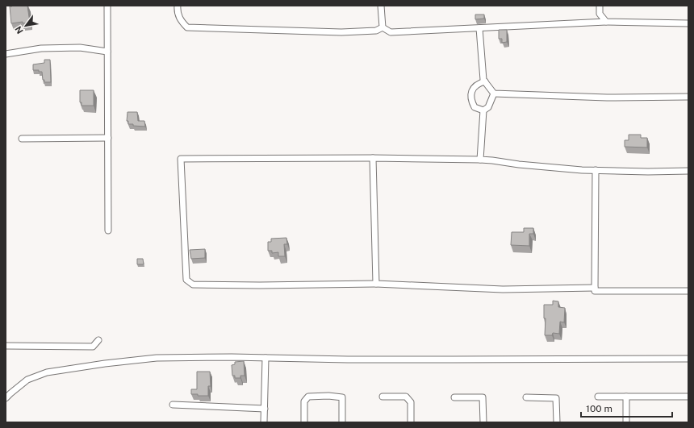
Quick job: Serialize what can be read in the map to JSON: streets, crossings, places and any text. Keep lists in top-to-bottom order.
{
  "scale_bar": "100 m",
  "north": "bottom left"
}
